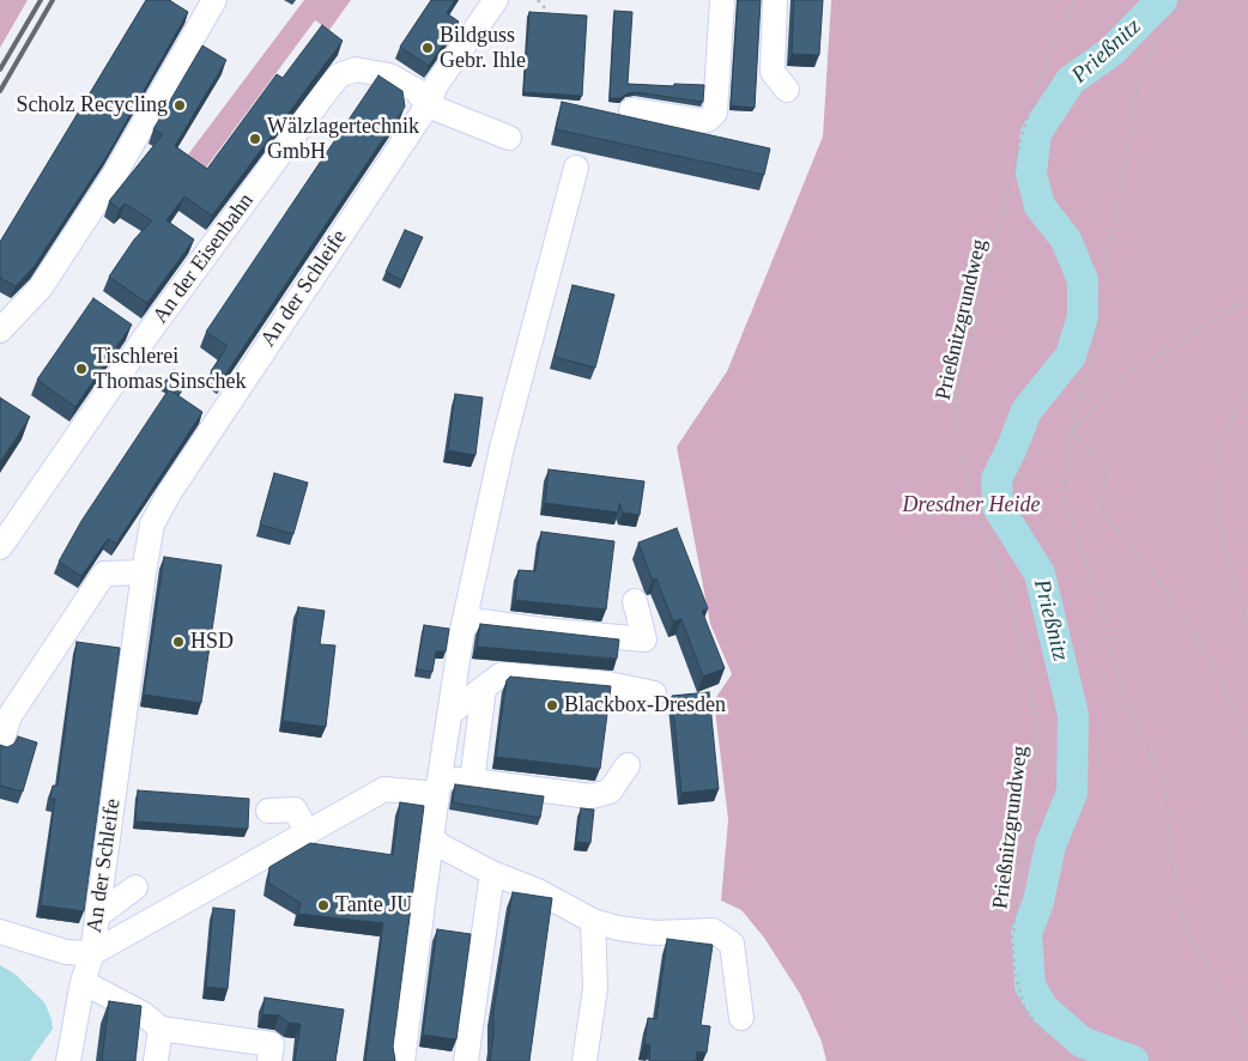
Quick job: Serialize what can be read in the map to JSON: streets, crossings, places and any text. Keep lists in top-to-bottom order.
{
  "streets": {
    "street": ["An der Eisenbahn", "An der Schleife"],
    "path": ["Prießnitzgrundweg"]
  },
  "crossings": [
    ["An der Eisenbahn", "An der Schleife"]
  ],
  "water": ["Prießnitz"],
  "parks": ["Dresdner Heide"],
  "places": [
    "Bildguss Gebr. Ihle",
    "Scholz Recycling",
    "Wälzlagertechnik GmbH",
    "Tischlerei Thomas Sinschek",
    "HSD",
    "Blackbox-Dresden",
    "Tante JU"
  ]
}
